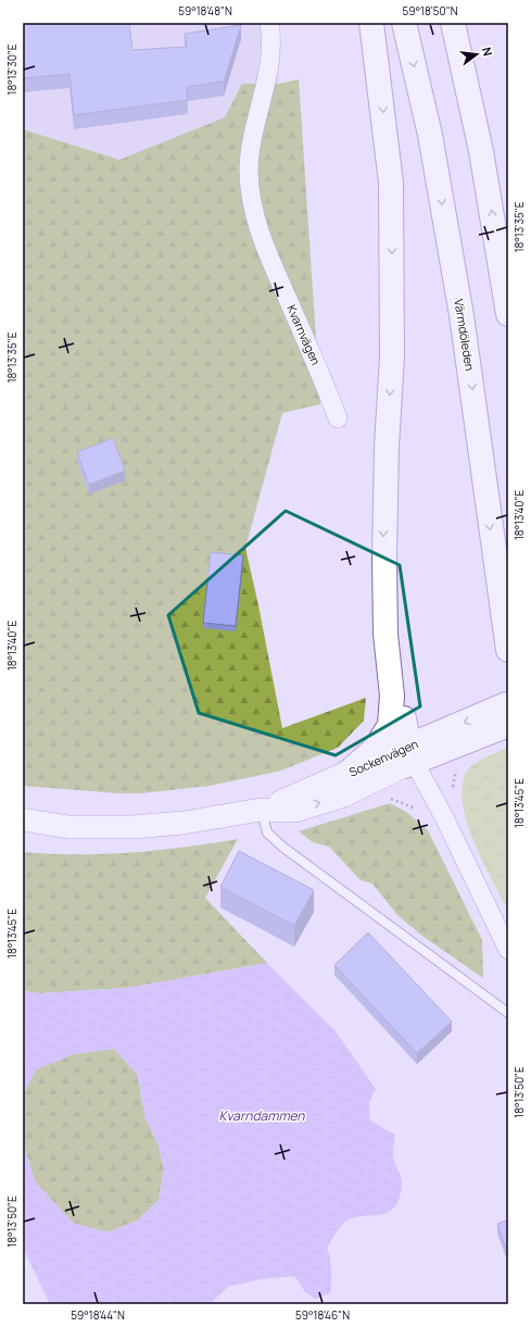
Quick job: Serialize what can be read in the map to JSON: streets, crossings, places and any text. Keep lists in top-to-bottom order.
{
  "streets": {
    "main road": ["Värmdöleden", "Sockenvägen"],
    "street": ["Kvarnvägen"]
  },
  "water": ["Kvarndammen"],
  "north": "right",
  "coordinates": [
    "59°18'48\"N",
    "59°18'50\"N",
    "18°13'30\"E",
    "18°13'35\"E",
    "18°13'40\"E",
    "18°13'45\"E",
    "18°13'50\"E",
    "59°18'44\"N",
    "59°18'46\"N"
  ]
}
